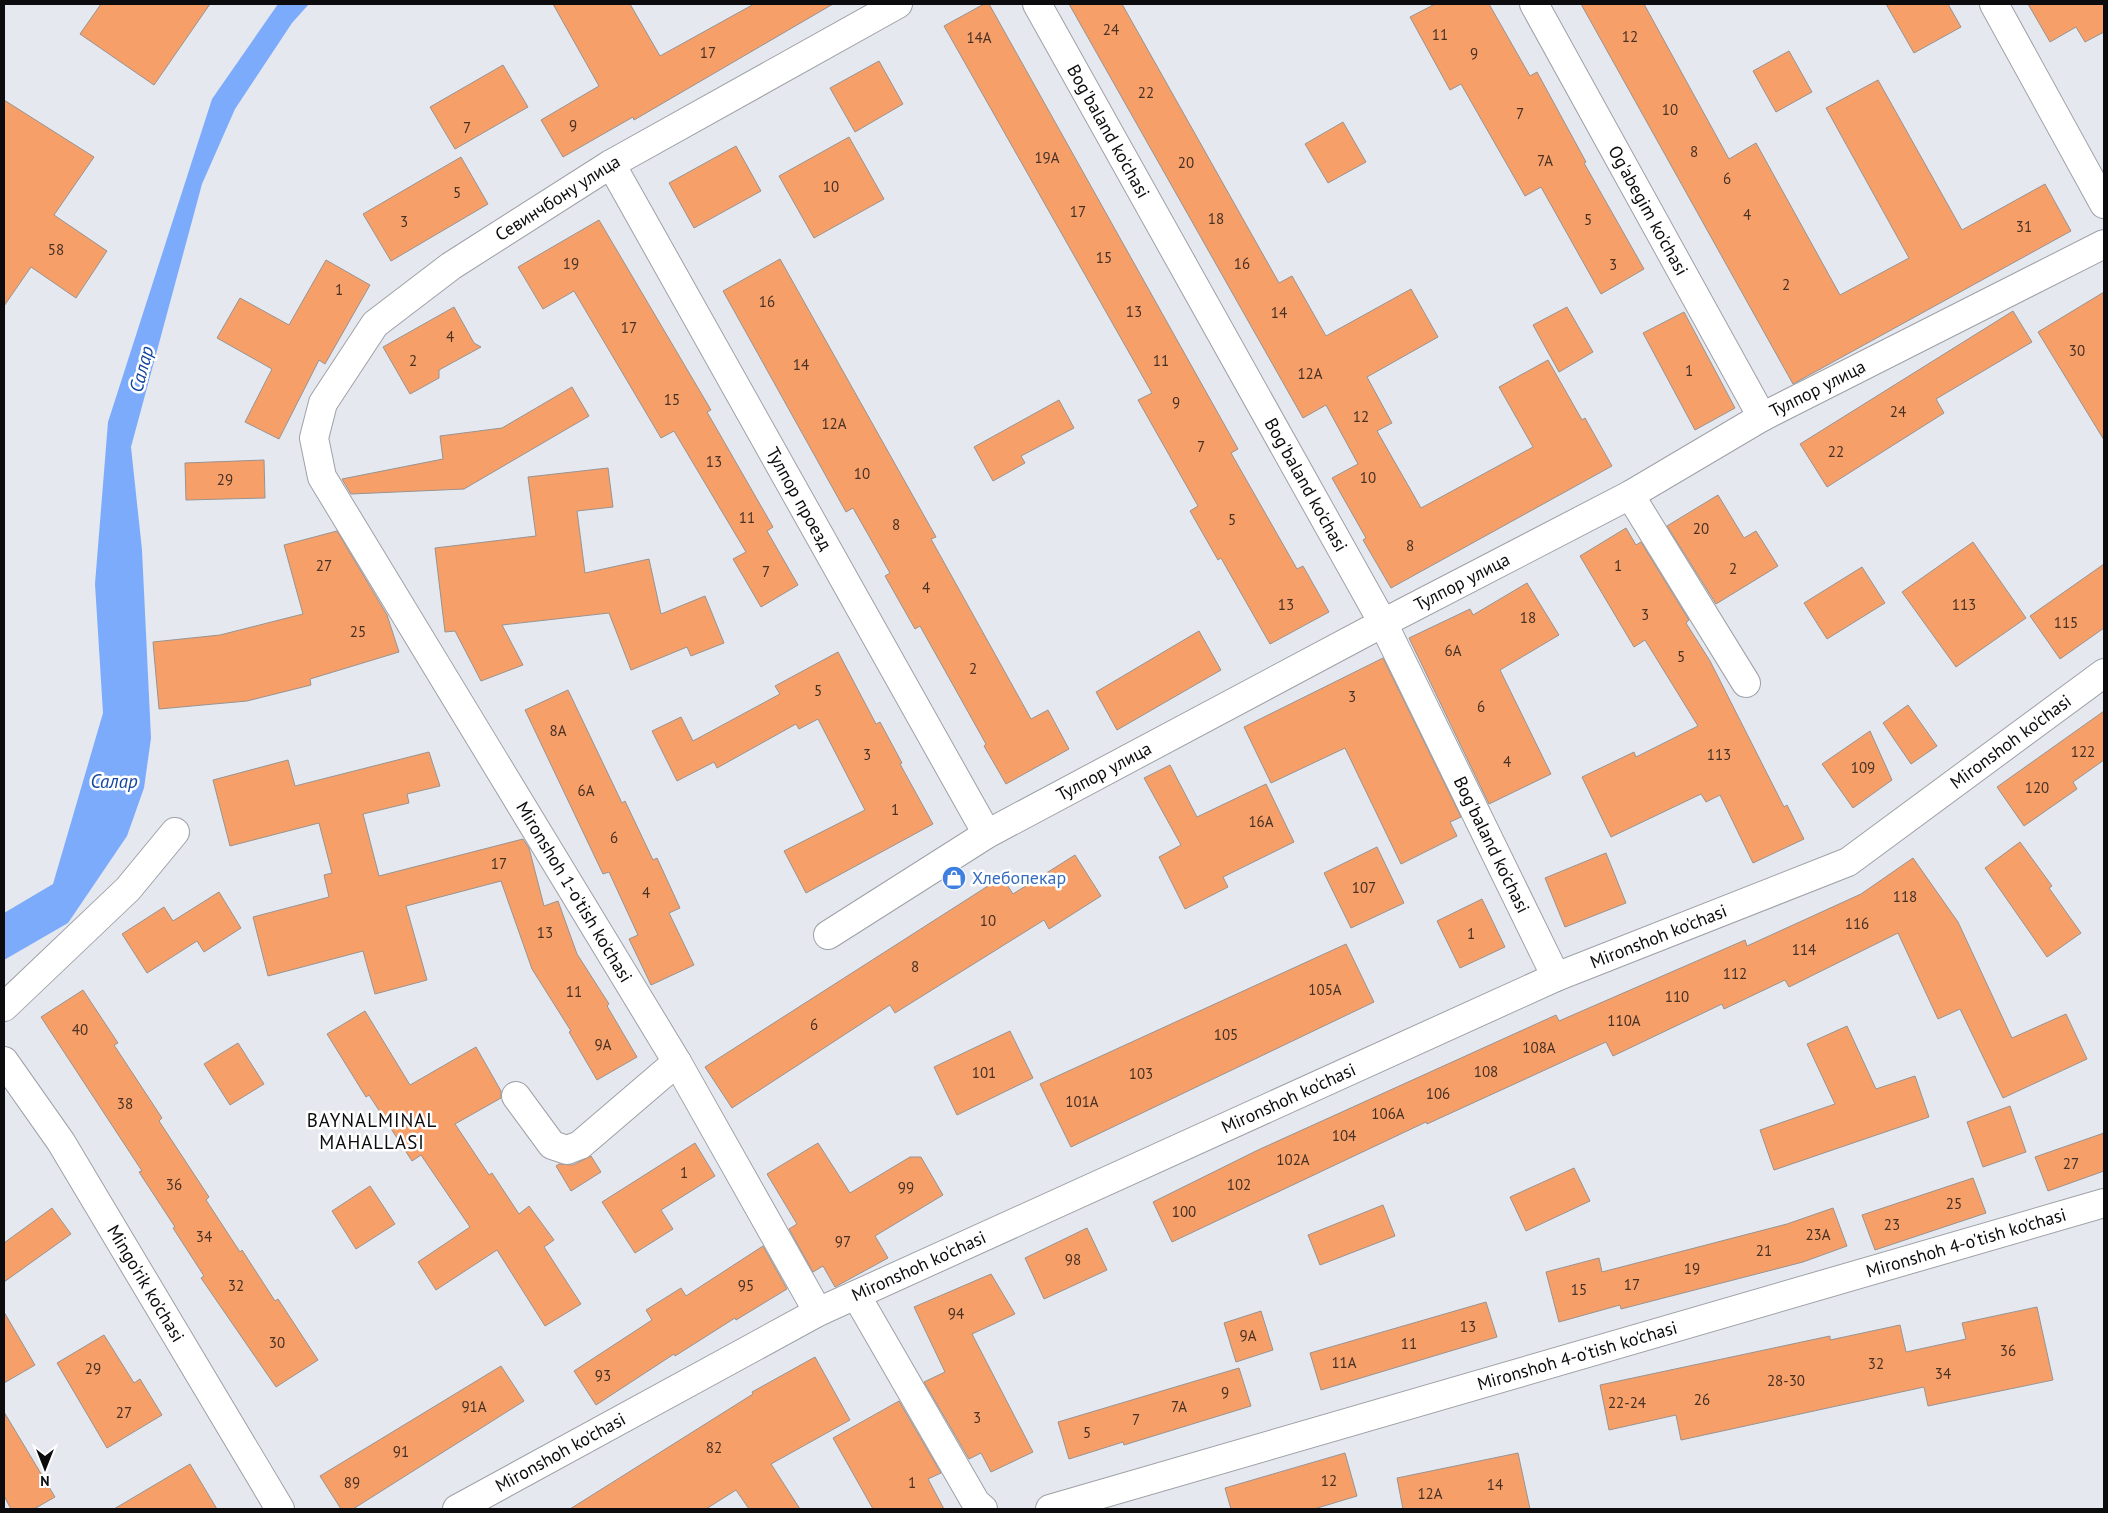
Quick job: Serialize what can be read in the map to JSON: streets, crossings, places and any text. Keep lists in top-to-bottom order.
{
  "streets": {
    "street": [
      "Bog'baland ko'chasi",
      "Севинчбону улица",
      "Og'abegim ko'chasi",
      "Тулпор улица",
      "Тулпор проезд",
      "Mironshoh ko'chasi",
      "Mironshoh 1-o'tish ko'chasi",
      "Mironshoh 4-o'tish ko'chasi",
      "Mingo'rik ko'chasi"
    ]
  },
  "crossings": [
    ["Bog'baland ko'chasi", "Тулпор улица"],
    ["Bog'baland ko'chasi", "Mironshoh ko'chasi"],
    ["Севинчбону улица", "Тулпор проезд"],
    ["Севинчбону улица", "Mironshoh 1-o'tish ko'chasi"],
    ["Og'abegim ko'chasi", "Тулпор улица"],
    ["Тулпор улица", "Тулпор проезд"],
    ["Mironshoh ko'chasi", "Mironshoh 1-o'tish ko'chasi"]
  ],
  "districts": ["BAYNALMINAL MAHALLASI"],
  "water": ["Салар"],
  "places": {
    "shop": ["Хлебопекар"]
  },
  "house_numbers": [
    "24",
    "11",
    "12",
    "14A",
    "17",
    "9",
    "22",
    "10",
    "7",
    "9",
    "7",
    "8",
    "19A",
    "7A",
    "20",
    "6",
    "10",
    "5",
    "17",
    "4",
    "18",
    "5",
    "3",
    "31",
    "58",
    "15",
    "19",
    "16",
    "3",
    "2",
    "1",
    "16",
    "13",
    "14",
    "17",
    "4",
    "30",
    "2",
    "11",
    "14",
    "1",
    "12A",
    "15",
    "9",
    "24",
    "12",
    "12A",
    "7",
    "22",
    "13",
    "10",
    "10",
    "29",
    "11",
    "5",
    "8",
    "20",
    "8",
    "27",
    "1",
    "2",
    "7",
    "4",
    "13",
    "113",
    "3",
    "18",
    "115",
    "25",
    "6A",
    "5",
    "2",
    "5",
    "3",
    "6",
    "8A",
    "122",
    "3",
    "113",
    "4",
    "109",
    "120",
    "6A",
    "1",
    "16A",
    "6",
    "17",
    "107",
    "4",
    "118",
    "10",
    "116",
    "13",
    "1",
    "114",
    "8",
    "112",
    "105A",
    "11",
    "110",
    "110A",
    "6",
    "40",
    "105",
    "9A",
    "108A",
    "108",
    "101",
    "103",
    "106",
    "101A",
    "38",
    "106A",
    "104",
    "102A",
    "27",
    "1",
    "36",
    "102",
    "99",
    "25",
    "100",
    "23",
    "23A",
    "34",
    "97",
    "21",
    "98",
    "19",
    "17",
    "32",
    "95",
    "15",
    "94",
    "13",
    "9A",
    "30",
    "11",
    "36",
    "11A",
    "32",
    "29",
    "34",
    "93",
    "28-30",
    "9",
    "26",
    "22-24",
    "91A",
    "7A",
    "27",
    "3",
    "7",
    "5",
    "82",
    "91",
    "12",
    "89",
    "1",
    "14",
    "12A"
  ],
  "north": "bottom"
}
